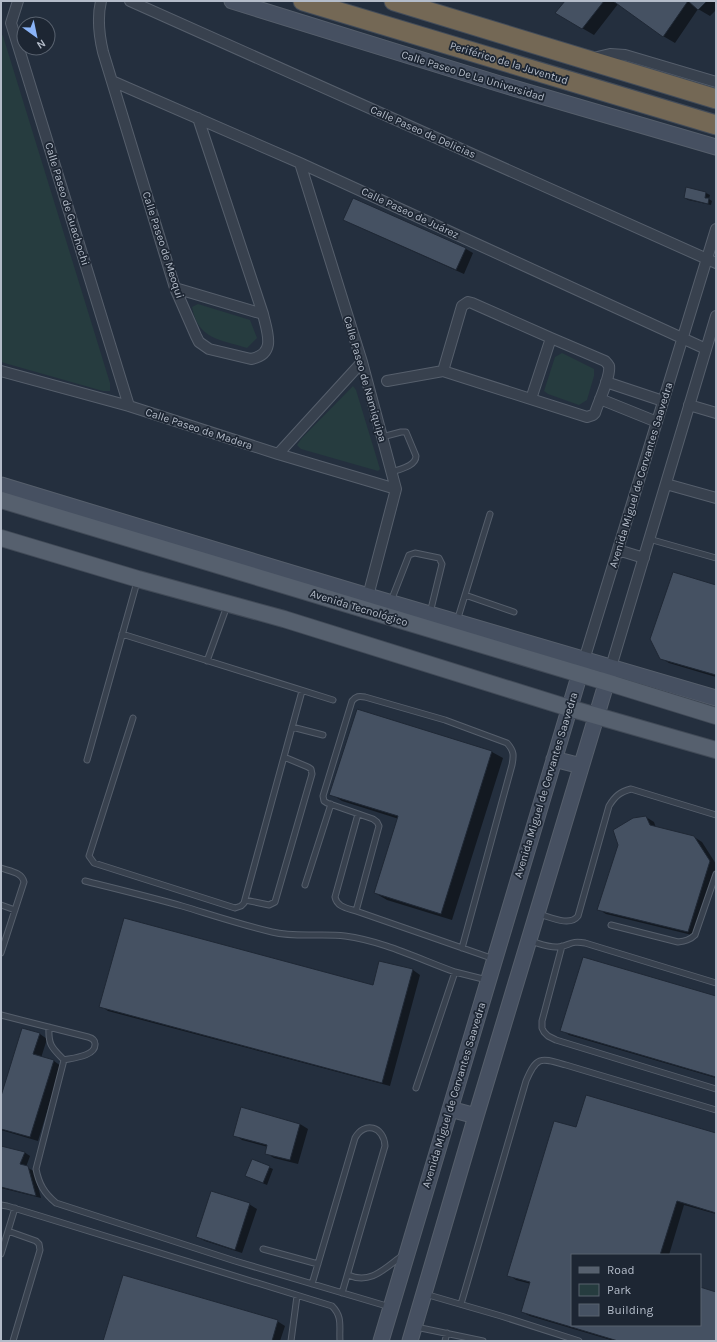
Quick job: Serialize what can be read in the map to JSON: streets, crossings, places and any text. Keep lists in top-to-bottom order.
{
  "streets": {
    "highway": ["Periférico de la Juventud"],
    "main road": ["Avenida Tecnológico"],
    "street": [
      "Calle Paseo De La Universidad",
      "Calle Paseo de Delicias",
      "Calle Paseo de Guachochi",
      "Calle Paseo de Juárez",
      "Calle Paseo de Meoqui",
      "Calle Paseo de Namiquipa",
      "Calle Paseo de Madera",
      "Avenida Miguel de Cervantes Saavedra"
    ]
  },
  "crossings": [
    ["Calle Paseo de Delicias", "Avenida Miguel de Cervantes Saavedra"],
    ["Calle Paseo de Guachochi", "Calle Paseo de Madera"],
    ["Calle Paseo de Juárez", "Calle Paseo de Meoqui"],
    ["Calle Paseo de Juárez", "Calle Paseo de Namiquipa"],
    ["Calle Paseo de Juárez", "Avenida Miguel de Cervantes Saavedra"],
    ["Calle Paseo de Namiquipa", "Calle Paseo de Madera"],
    ["Avenida Miguel de Cervantes Saavedra", "Avenida Tecnológico"]
  ],
  "legend": ["Road", "Park", "Building"],
  "north": "bottom right"
}
